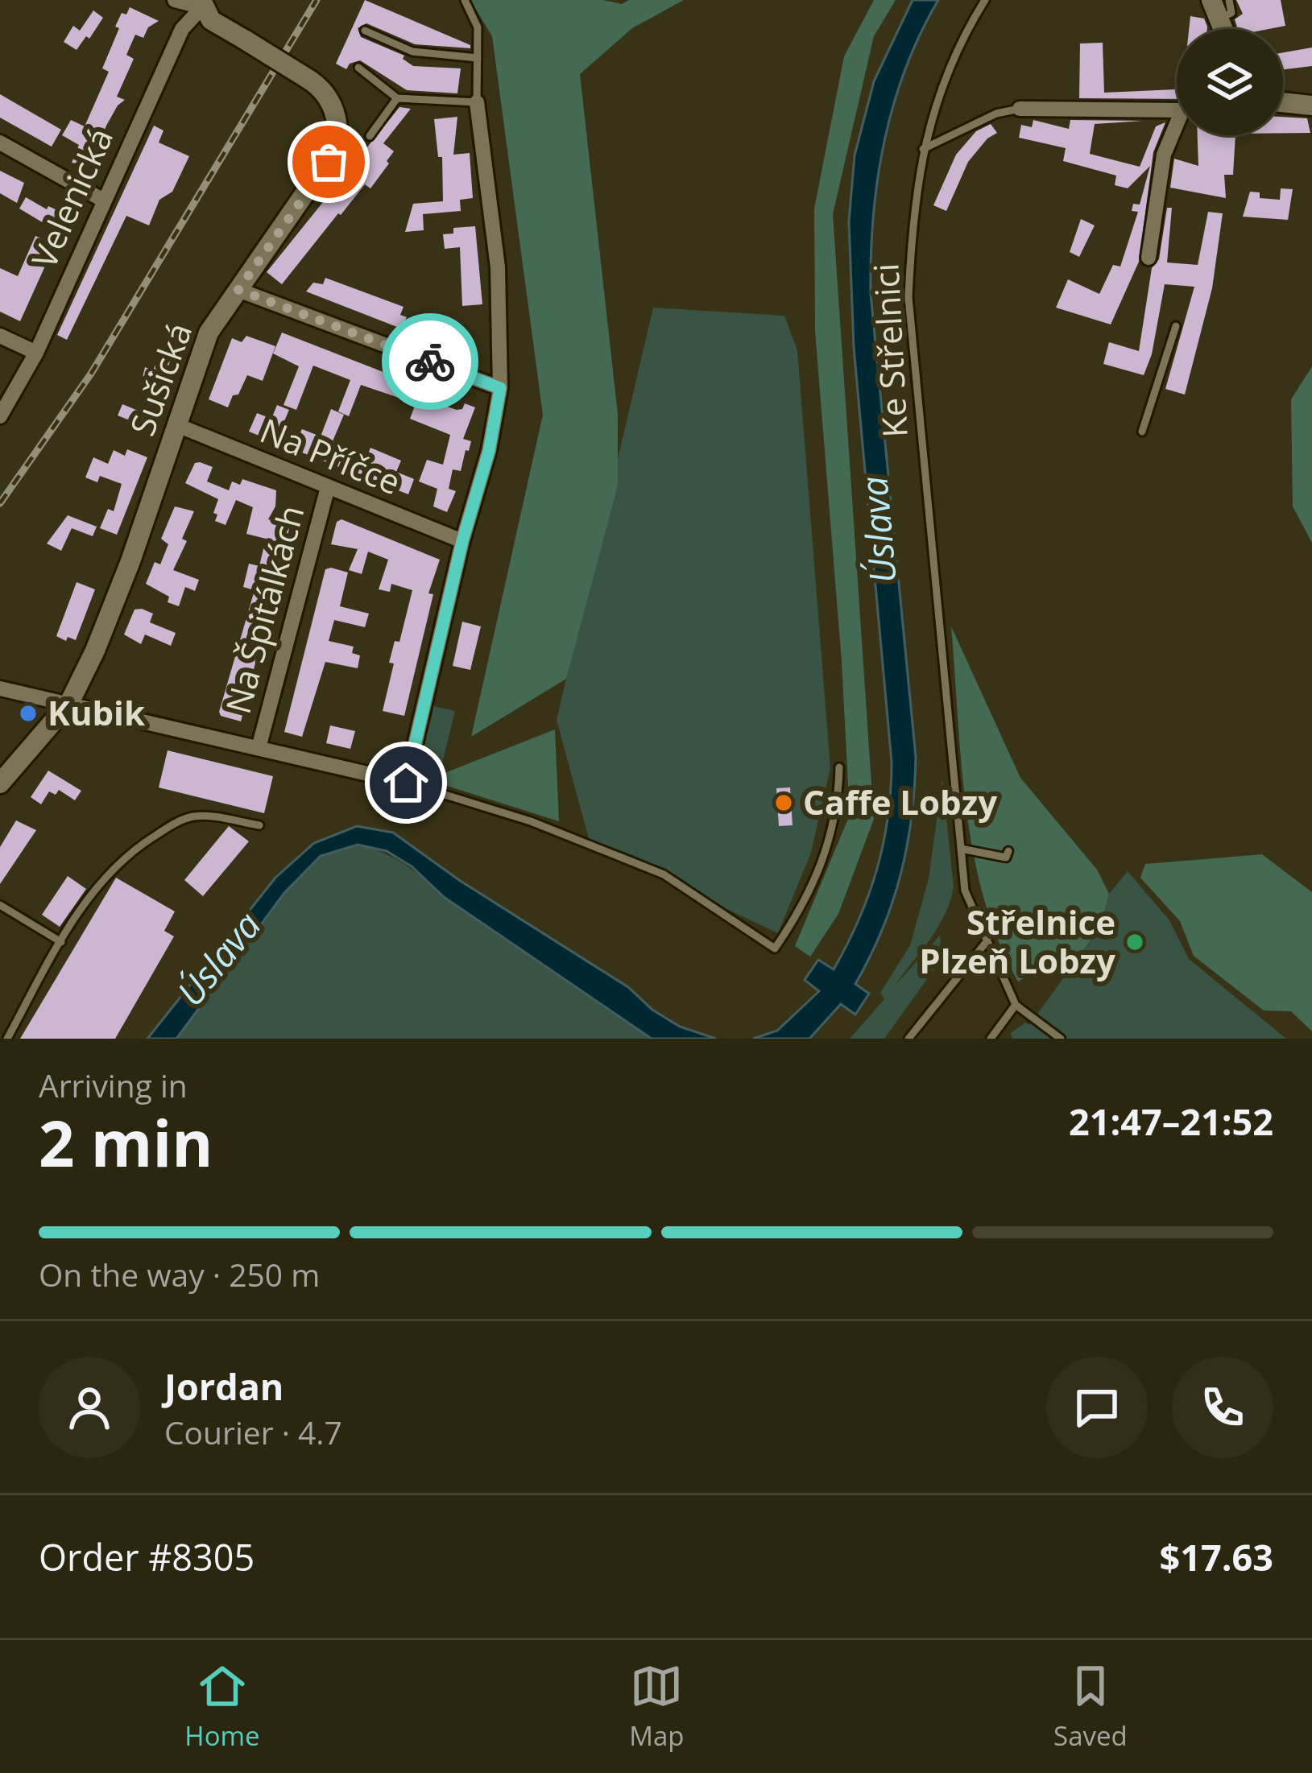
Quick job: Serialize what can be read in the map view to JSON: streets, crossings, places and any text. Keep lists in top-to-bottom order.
{
  "streets": {
    "street": [
      "Velenická",
      "Sušická",
      "Na Příčce",
      "Na Špitálkách"
    ],
    "lane": ["Ke Střelnici"]
  },
  "crossings": [
    ["Velenická", "Sušická"],
    ["Sušická", "Na Příčce"],
    ["Na Příčce", "Na Špitálkách"]
  ],
  "water": ["Úslava"],
  "places": ["Kubik", "Caffe Lobzy", "Střelnice Plzeň Lobzy"],
  "page": {
    "heading": ["2 min", "Arriving in", "21:47–21:52"],
    "panel": [
      "Jordan",
      "Courier · 4.7",
      "Order #8305",
      "$17.63"
    ],
    "bar": "On the way · 250 m",
    "tabs": ["Home", "Map", "Saved"]
  }
}
